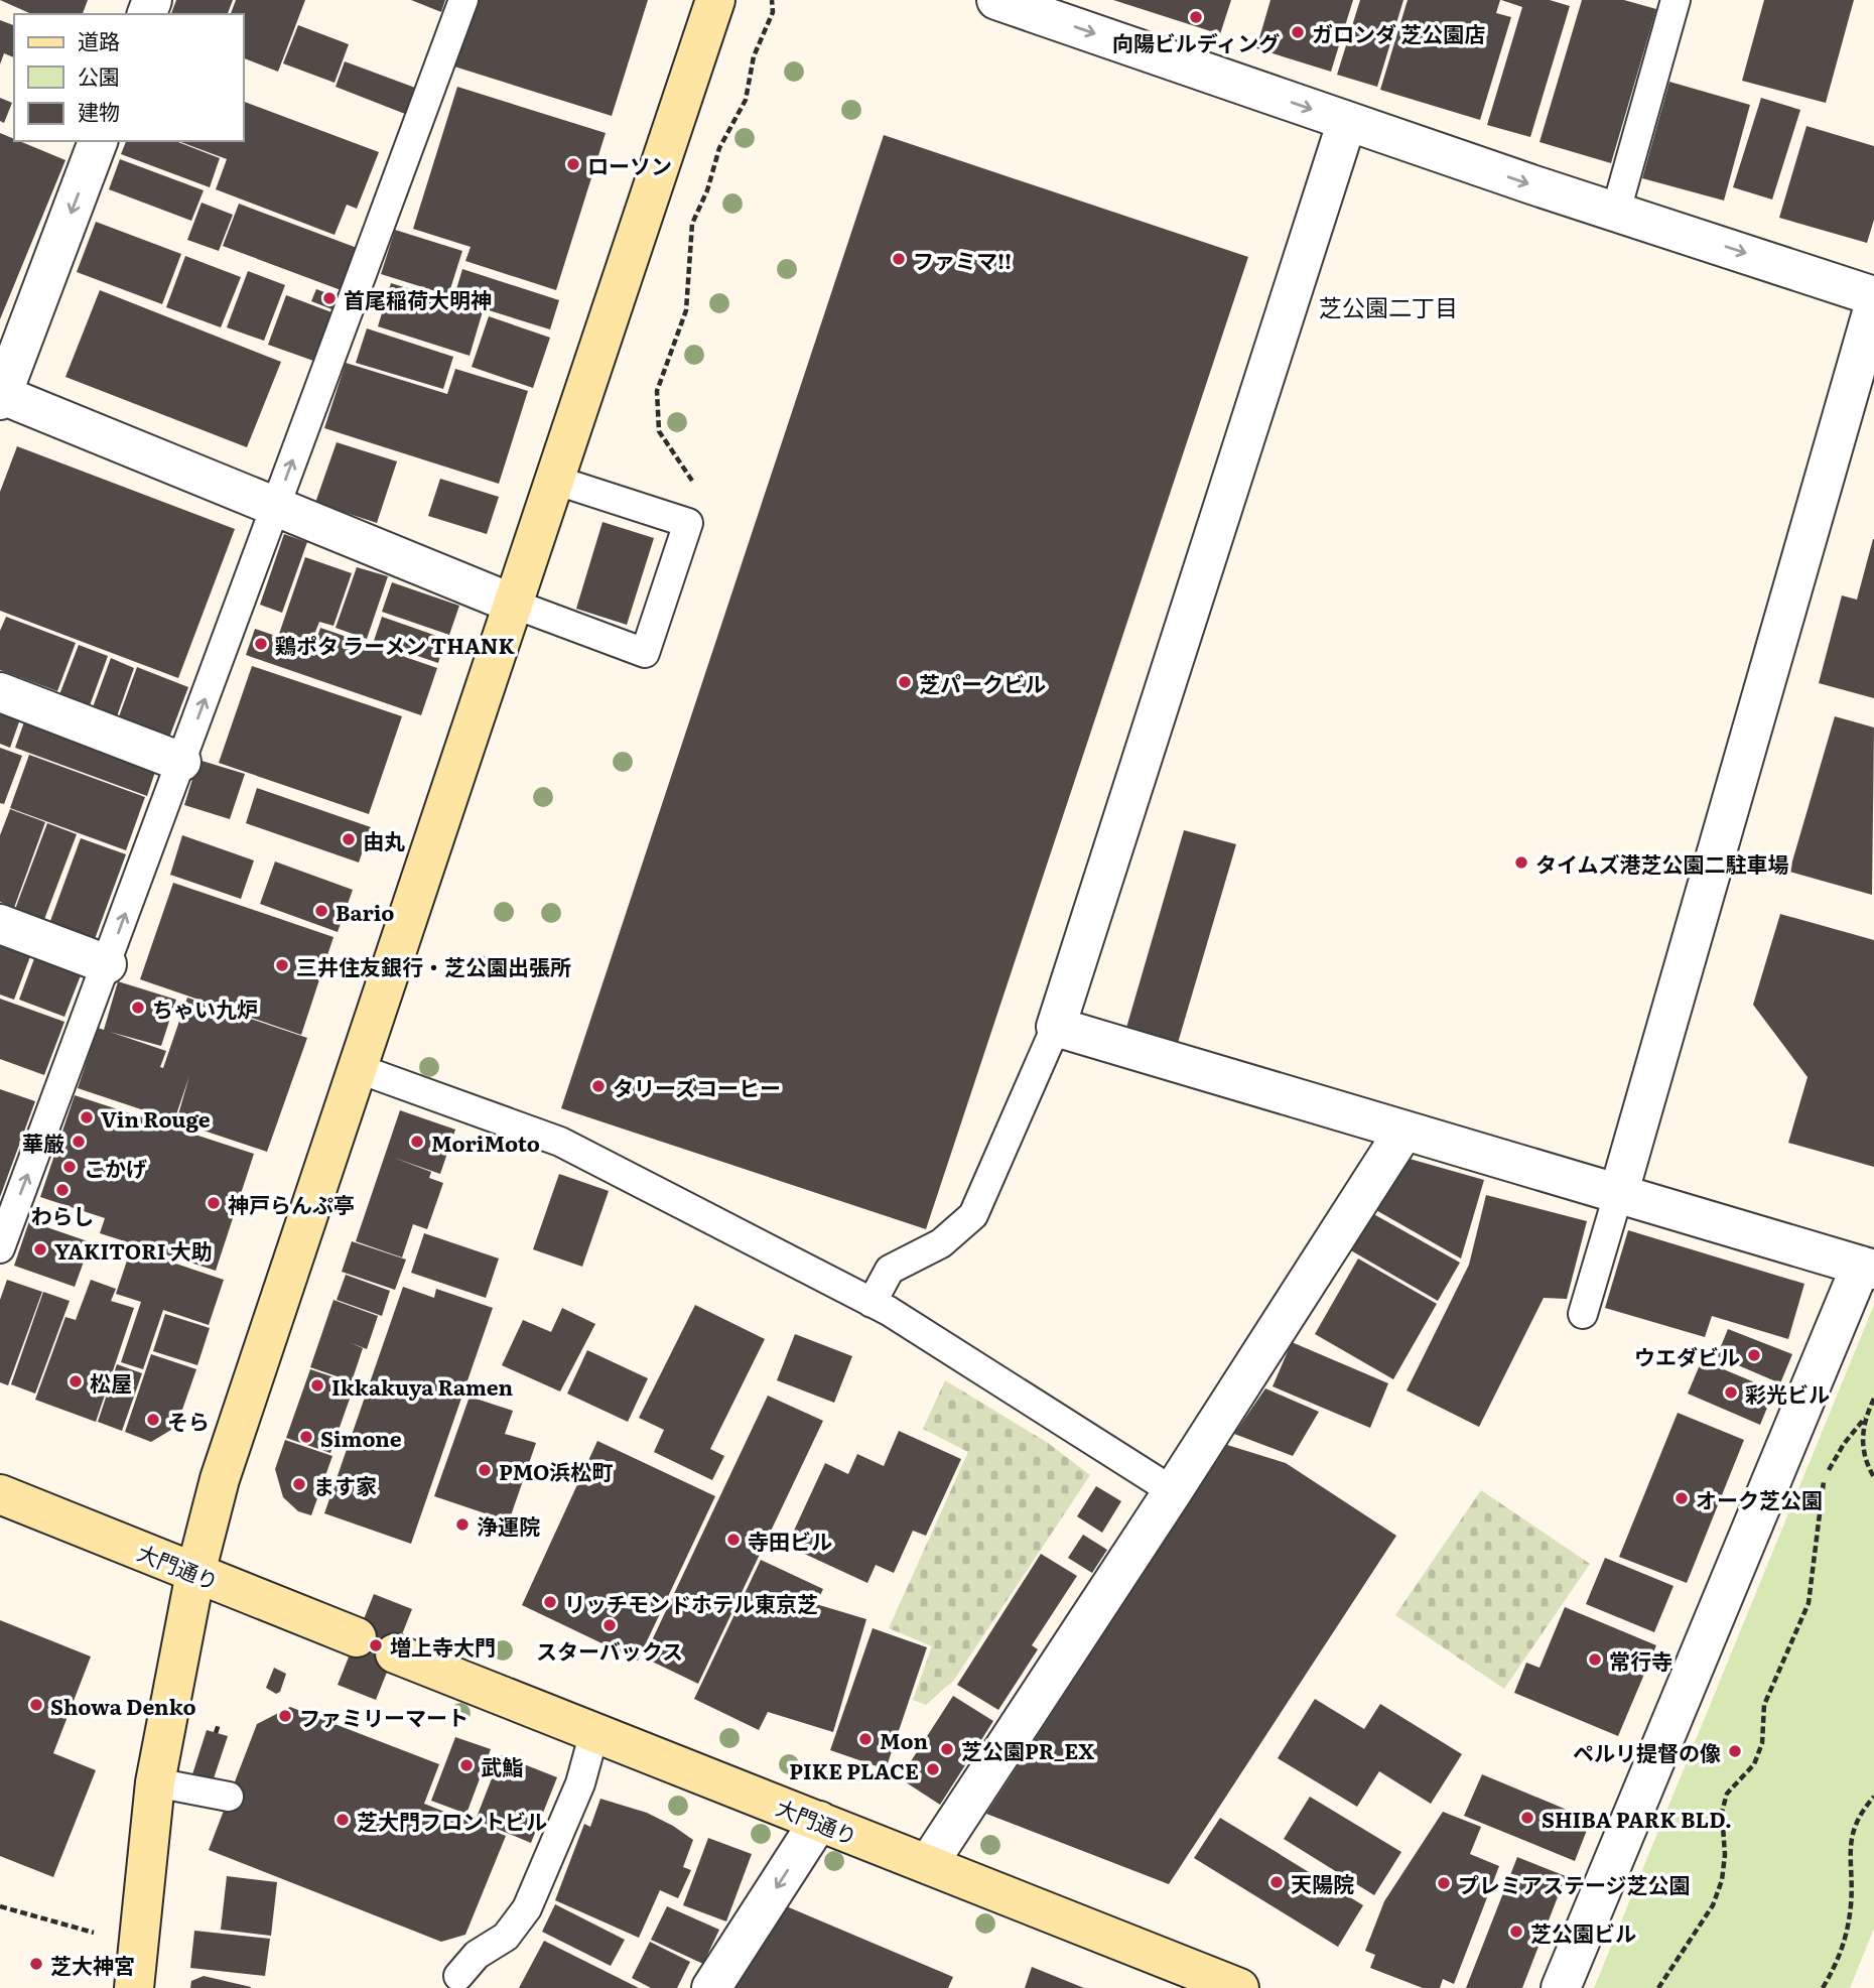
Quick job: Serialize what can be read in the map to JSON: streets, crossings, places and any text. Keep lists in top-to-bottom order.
{
  "streets": {
    "street": ["大門通り"]
  },
  "districts": ["芝公園二丁目"],
  "places": [
    "向陽ビルディング",
    "ガロンダ 芝公園店",
    "ローソン",
    "ファミマ!!",
    "首尾稲荷大明神",
    "鶏ポタ ラーメン THANK",
    "芝パークビル",
    "由丸",
    "タイムズ港芝公園二駐車場",
    "Bario",
    "三井住友銀行・芝公園出張所",
    "ちゃい九炉",
    "タリーズコーヒー",
    "Vin Rouge",
    "華厳",
    "MoriMoto",
    "こかげ",
    "わらし",
    "神戸らんぷ亭",
    "YAKITORI 大助",
    "ウエダビル",
    "松屋",
    "Ikkakuya Ramen",
    "彩光ビル",
    "そら",
    "Simone",
    "PMO浜松町",
    "ます家",
    "オーク芝公園",
    "浄運院",
    "寺田ビル",
    "リッチモンドホテル東京芝",
    "スターバックス",
    "増上寺大門",
    "常行寺",
    "Showa Denko",
    "ファミリーマート",
    "Mon",
    "芝公園PR_EX",
    "ペルリ提督の像",
    "武鮨",
    "PIKE PLACE",
    "SHIBA PARK BLD.",
    "芝大門フロントビル",
    "天陽院",
    "プレミアステージ芝公園",
    "芝公園ビル",
    "芝大神宮"
  ],
  "legend": ["道路", "公園", "建物"]
}
